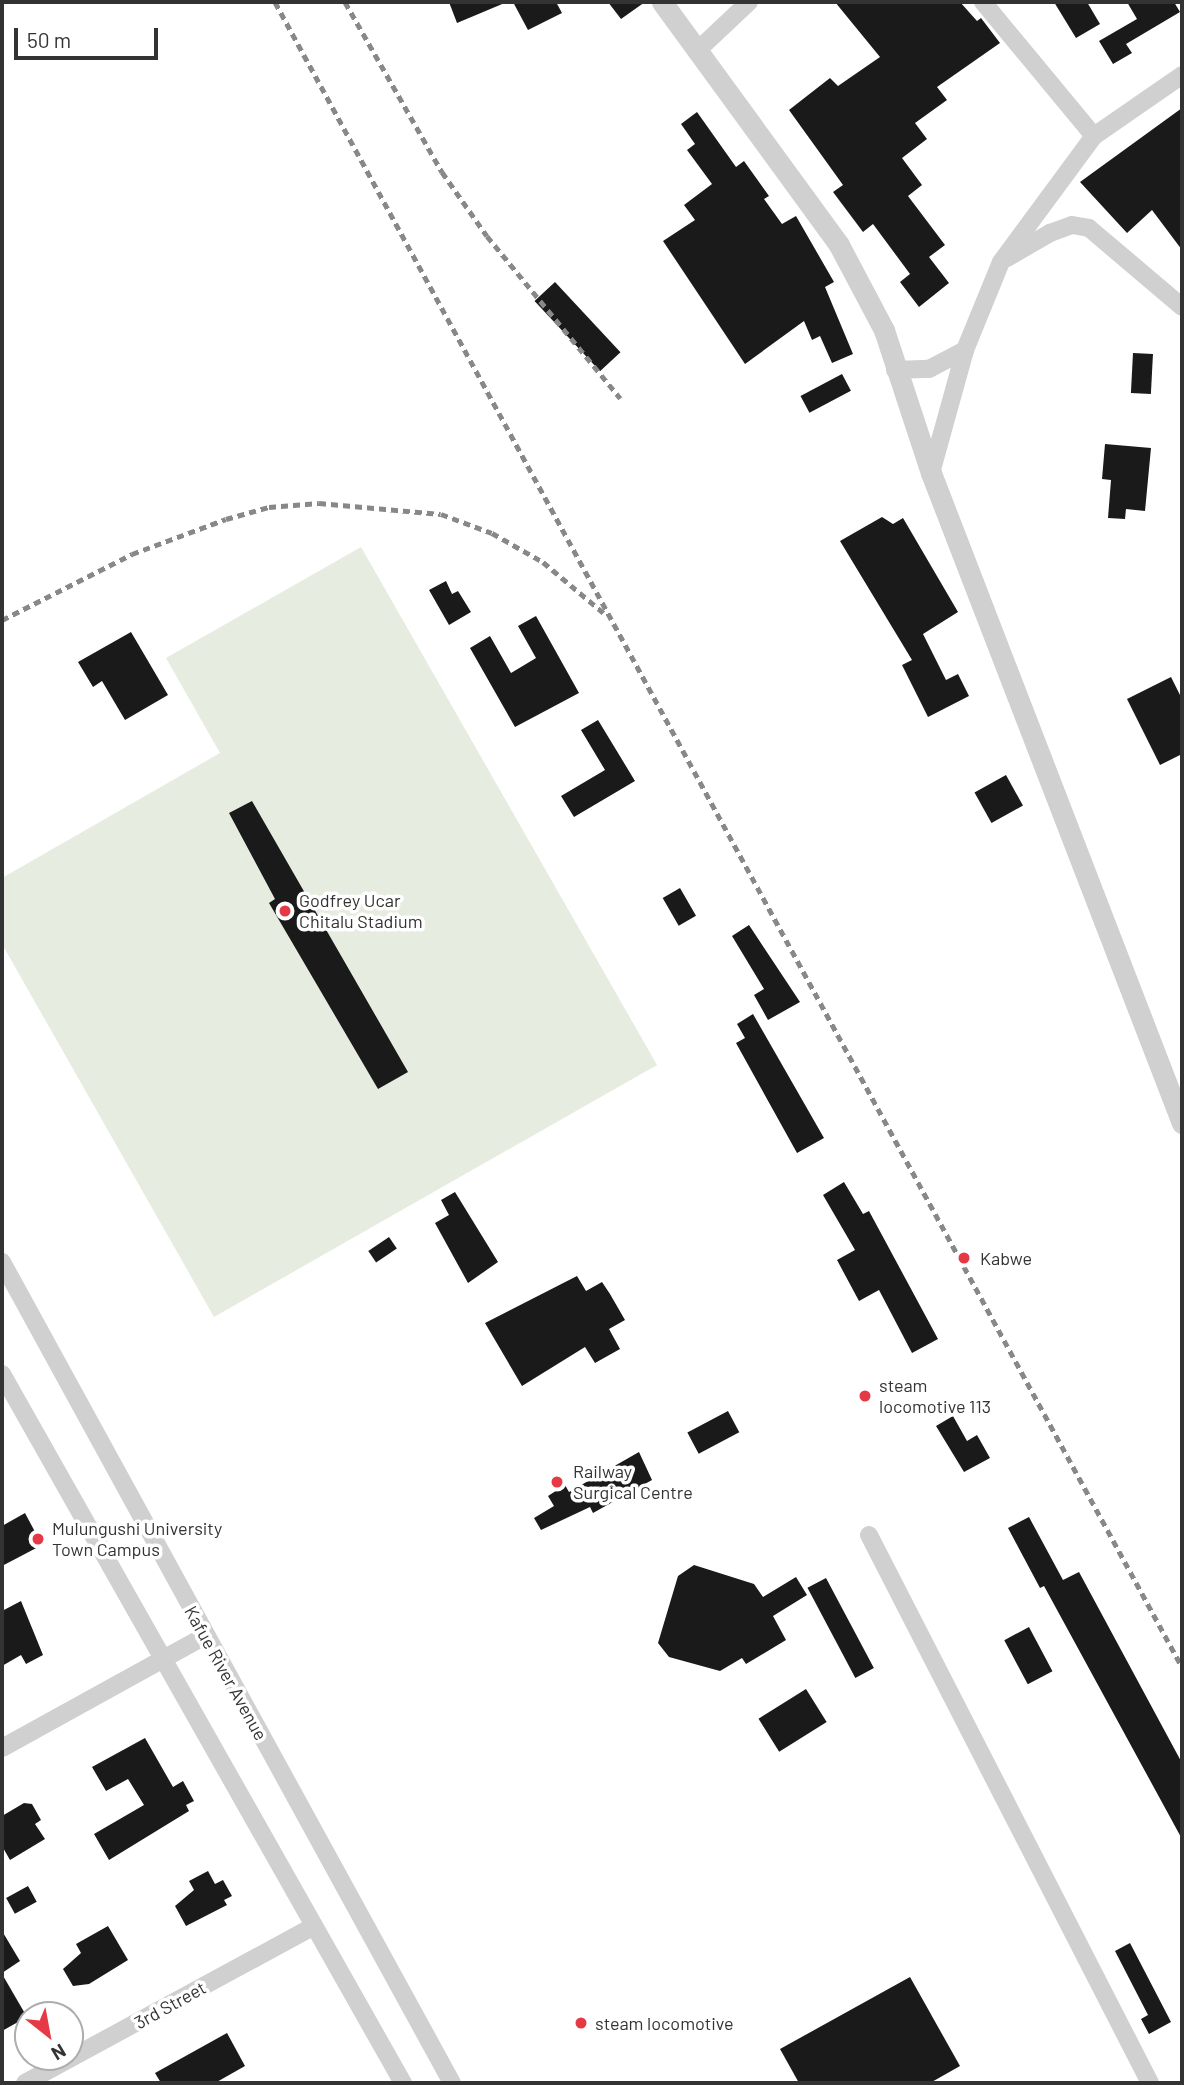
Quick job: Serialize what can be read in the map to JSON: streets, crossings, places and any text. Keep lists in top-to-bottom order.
{
  "streets": {
    "street": ["Kafue River Avenue", "3rd Street"]
  },
  "places": [
    "Godfrey Ucar Chitalu Stadium",
    "Kabwe",
    "steam locomotive 113",
    "Railway Surgical Centre",
    "Mulungushi University Town Campus",
    "steam locomotive"
  ],
  "scale_bar": "50 m",
  "north": "bottom right"
}
